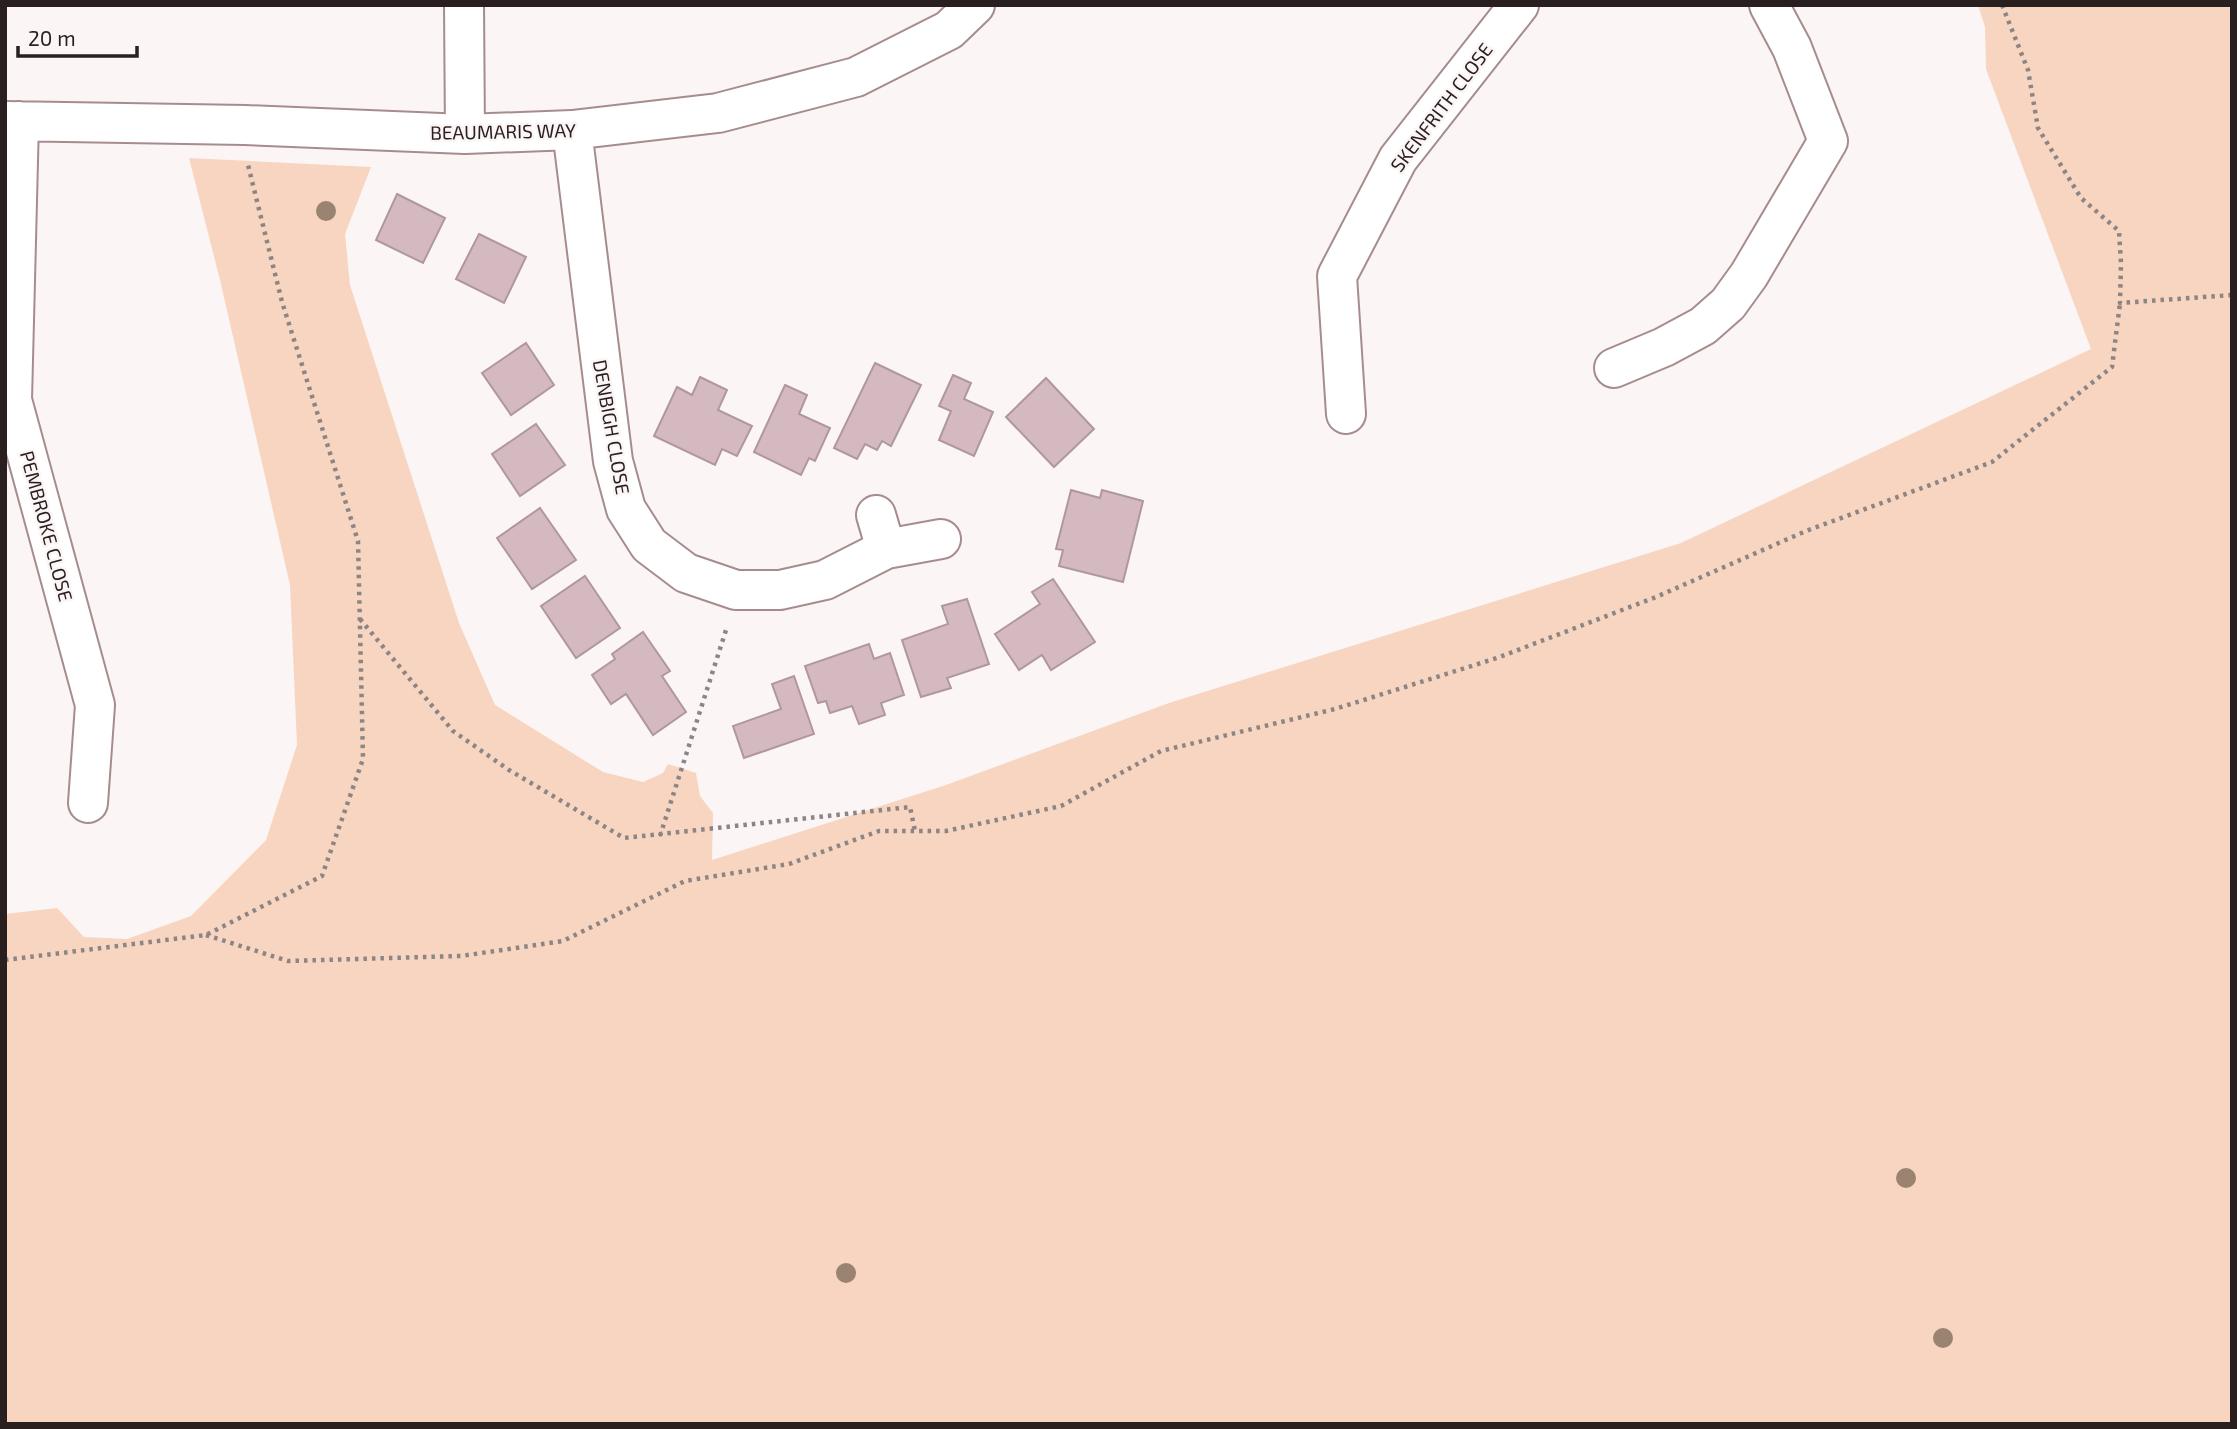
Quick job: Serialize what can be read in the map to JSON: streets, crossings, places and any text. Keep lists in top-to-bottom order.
{
  "streets": {
    "street": [
      "SKENFRITH CLOSE",
      "BEAUMARIS WAY",
      "DENBIGH CLOSE",
      "PEMBROKE CLOSE"
    ]
  },
  "crossings": [
    ["BEAUMARIS WAY", "DENBIGH CLOSE"],
    ["BEAUMARIS WAY", "PEMBROKE CLOSE"]
  ],
  "scale_bar": "20 m"
}
